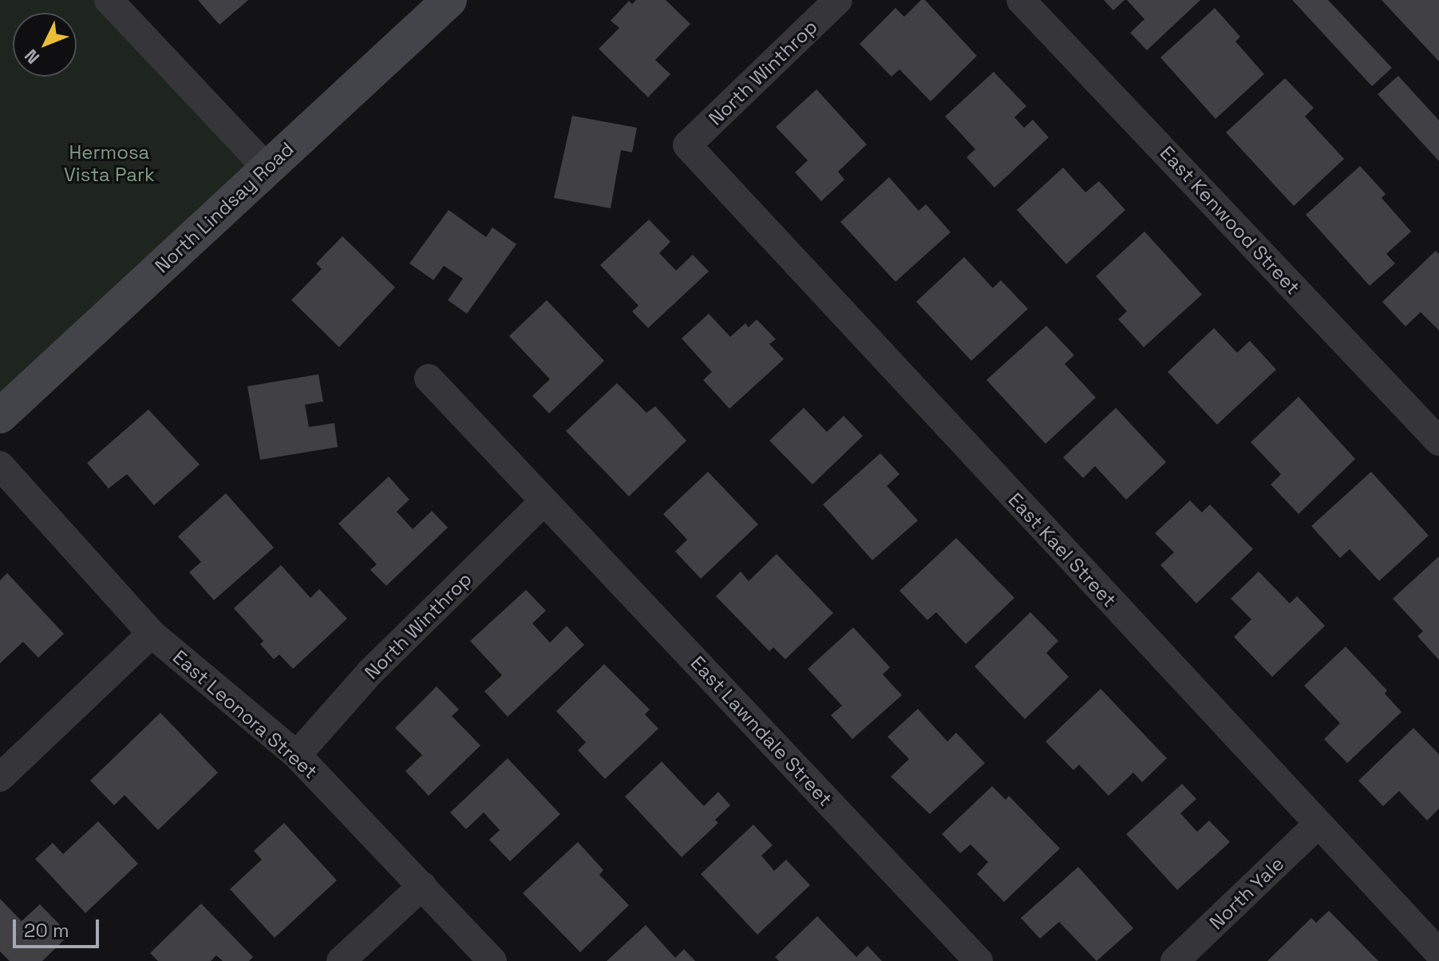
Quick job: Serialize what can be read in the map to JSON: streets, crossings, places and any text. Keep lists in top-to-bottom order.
{
  "streets": {
    "main road": ["North Lindsay Road"],
    "street": [
      "North Winthrop",
      "East Kenwood Street",
      "East Kael Street",
      "East Leonora Street",
      "East Lawndale Street",
      "North Yale"
    ]
  },
  "crossings": [
    ["North Winthrop", "East Kael Street"],
    ["North Winthrop", "East Leonora Street"],
    ["North Winthrop", "East Lawndale Street"],
    ["East Kael Street", "North Yale"]
  ],
  "parks": ["Hermosa Vista Park"],
  "scale_bar": "20 m",
  "north": "bottom left"
}
